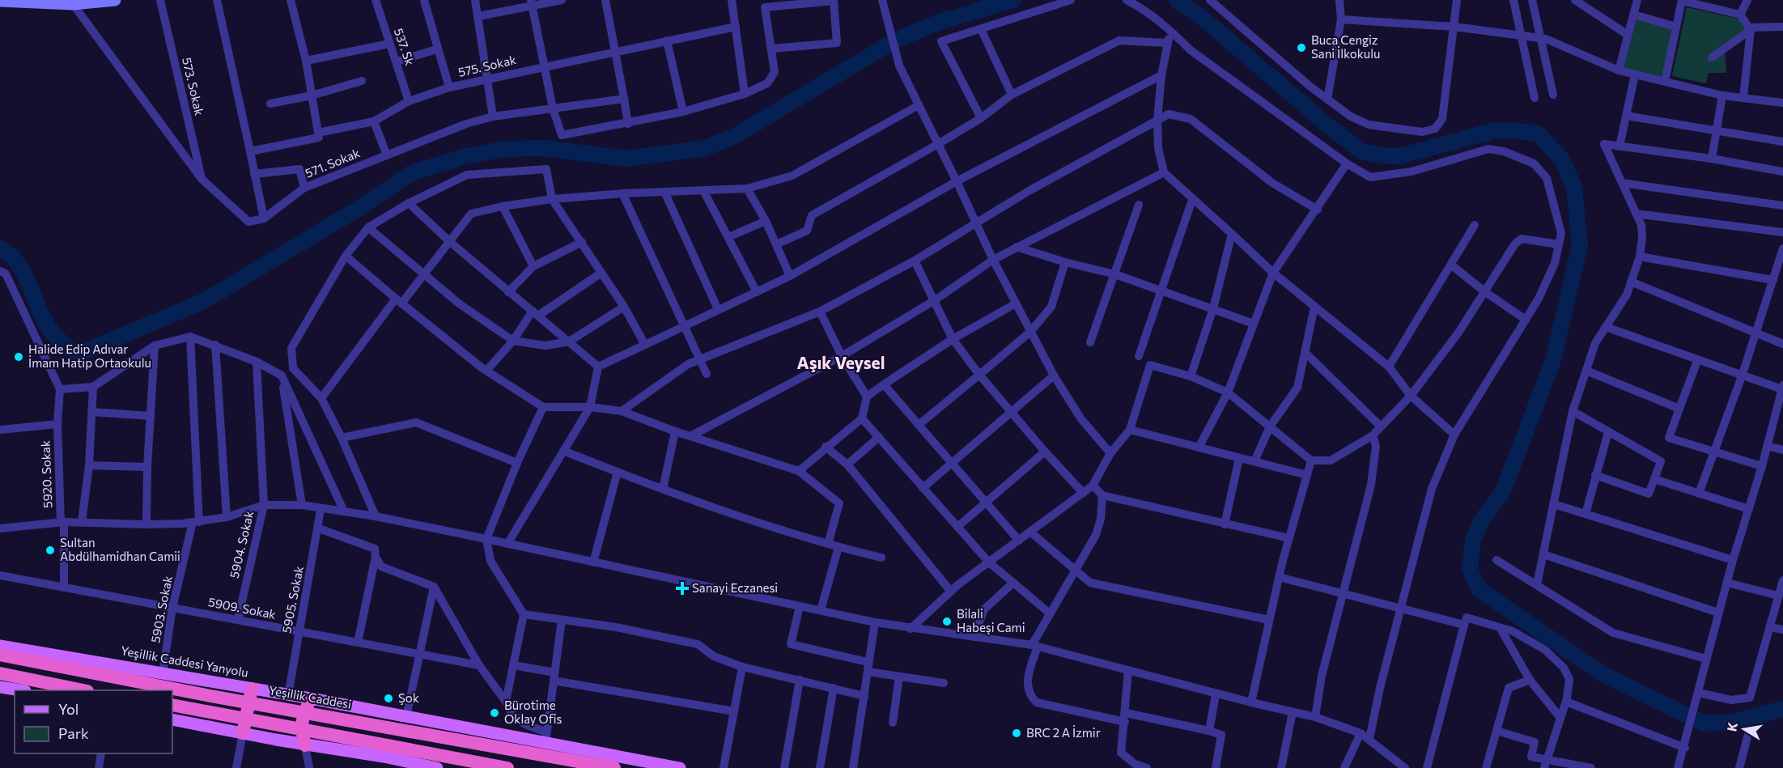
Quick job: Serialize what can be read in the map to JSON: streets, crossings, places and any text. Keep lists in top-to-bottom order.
{
  "streets": {
    "highway": ["Yeşillik Caddesi"],
    "main road": ["Yeşillik Caddesi Yanyolu"],
    "street": [
      "537. Sk",
      "575. Sokak",
      "573. Sokak",
      "571. Sokak",
      "5920. Sokak",
      "5904. Sokak",
      "5905. Sokak",
      "5909. Sokak",
      "5903. Sokak"
    ]
  },
  "crossings": [
    ["537. Sk", "575. Sokak"],
    ["5920. Sokak", "5909. Sokak"],
    ["5904. Sokak", "5909. Sokak"],
    ["5905. Sokak", "5909. Sokak"],
    ["5905. Sokak", "Yeşillik Caddesi Yanyolu"],
    ["5909. Sokak", "5903. Sokak"],
    ["5903. Sokak", "Yeşillik Caddesi Yanyolu"],
    ["Yeşillik Caddesi Yanyolu", "Yeşillik Caddesi"]
  ],
  "districts": ["Aşık Veysel"],
  "places": {
    "other": [
      "Buca Cengiz Sani İlkokulu",
      "Halide Edip Adıvar İmam Hatip Ortaokulu",
      "Sultan Abdülhamidhan Camii",
      "Bilali Habeşi Cami",
      "Şok",
      "Bürotime Oklay Ofis",
      "BRC 2 A İzmir"
    ],
    "health": ["Sanayi Eczanesi"]
  },
  "legend": ["Yol", "Park"],
  "north": "left"
}
